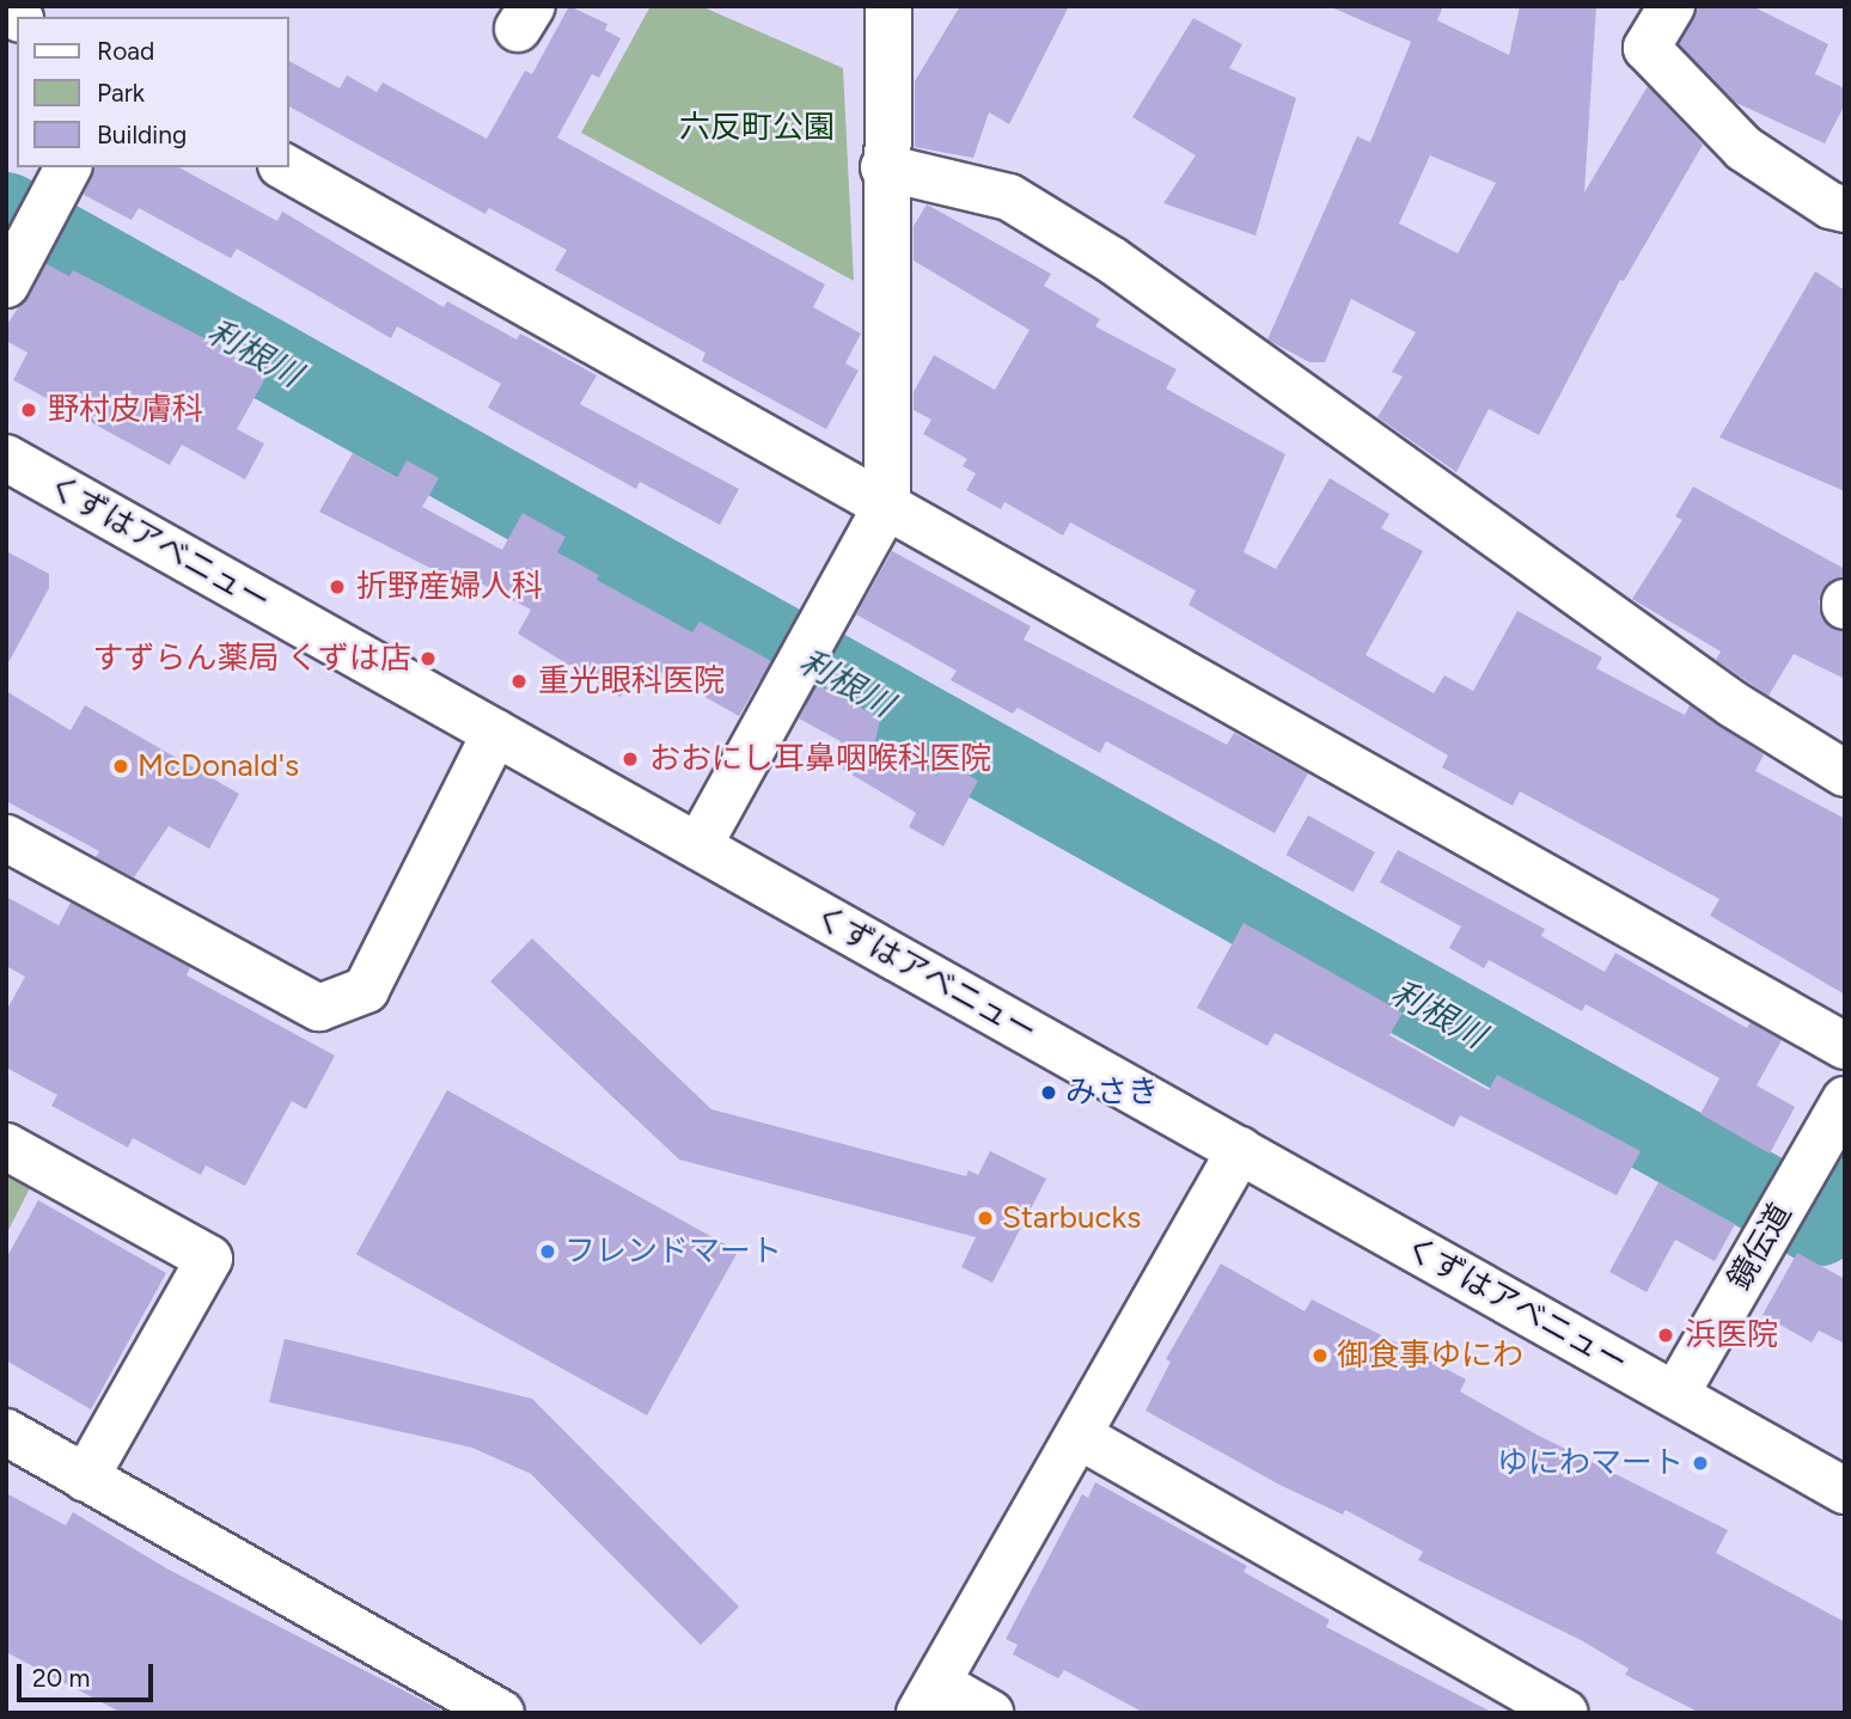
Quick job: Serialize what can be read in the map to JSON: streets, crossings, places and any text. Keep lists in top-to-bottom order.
{
  "streets": {
    "street": ["くずはアベニュー", "鏡伝道"]
  },
  "crossings": [
    ["くずはアベニュー", "鏡伝道"]
  ],
  "water": ["利根川"],
  "parks": ["六反町公園"],
  "places": [
    "野村皮膚科",
    "折野産婦人科",
    "すずらん薬局 くずは店",
    "重光眼科医院",
    "おおにし耳鼻咽喉科医院",
    "McDonald's",
    "みさき",
    "Starbucks",
    "フレンドマート",
    "浜医院",
    "御食事ゆにわ",
    "ゆにわマート"
  ],
  "legend": ["Road", "Park", "Building"],
  "scale_bar": "20 m"
}
